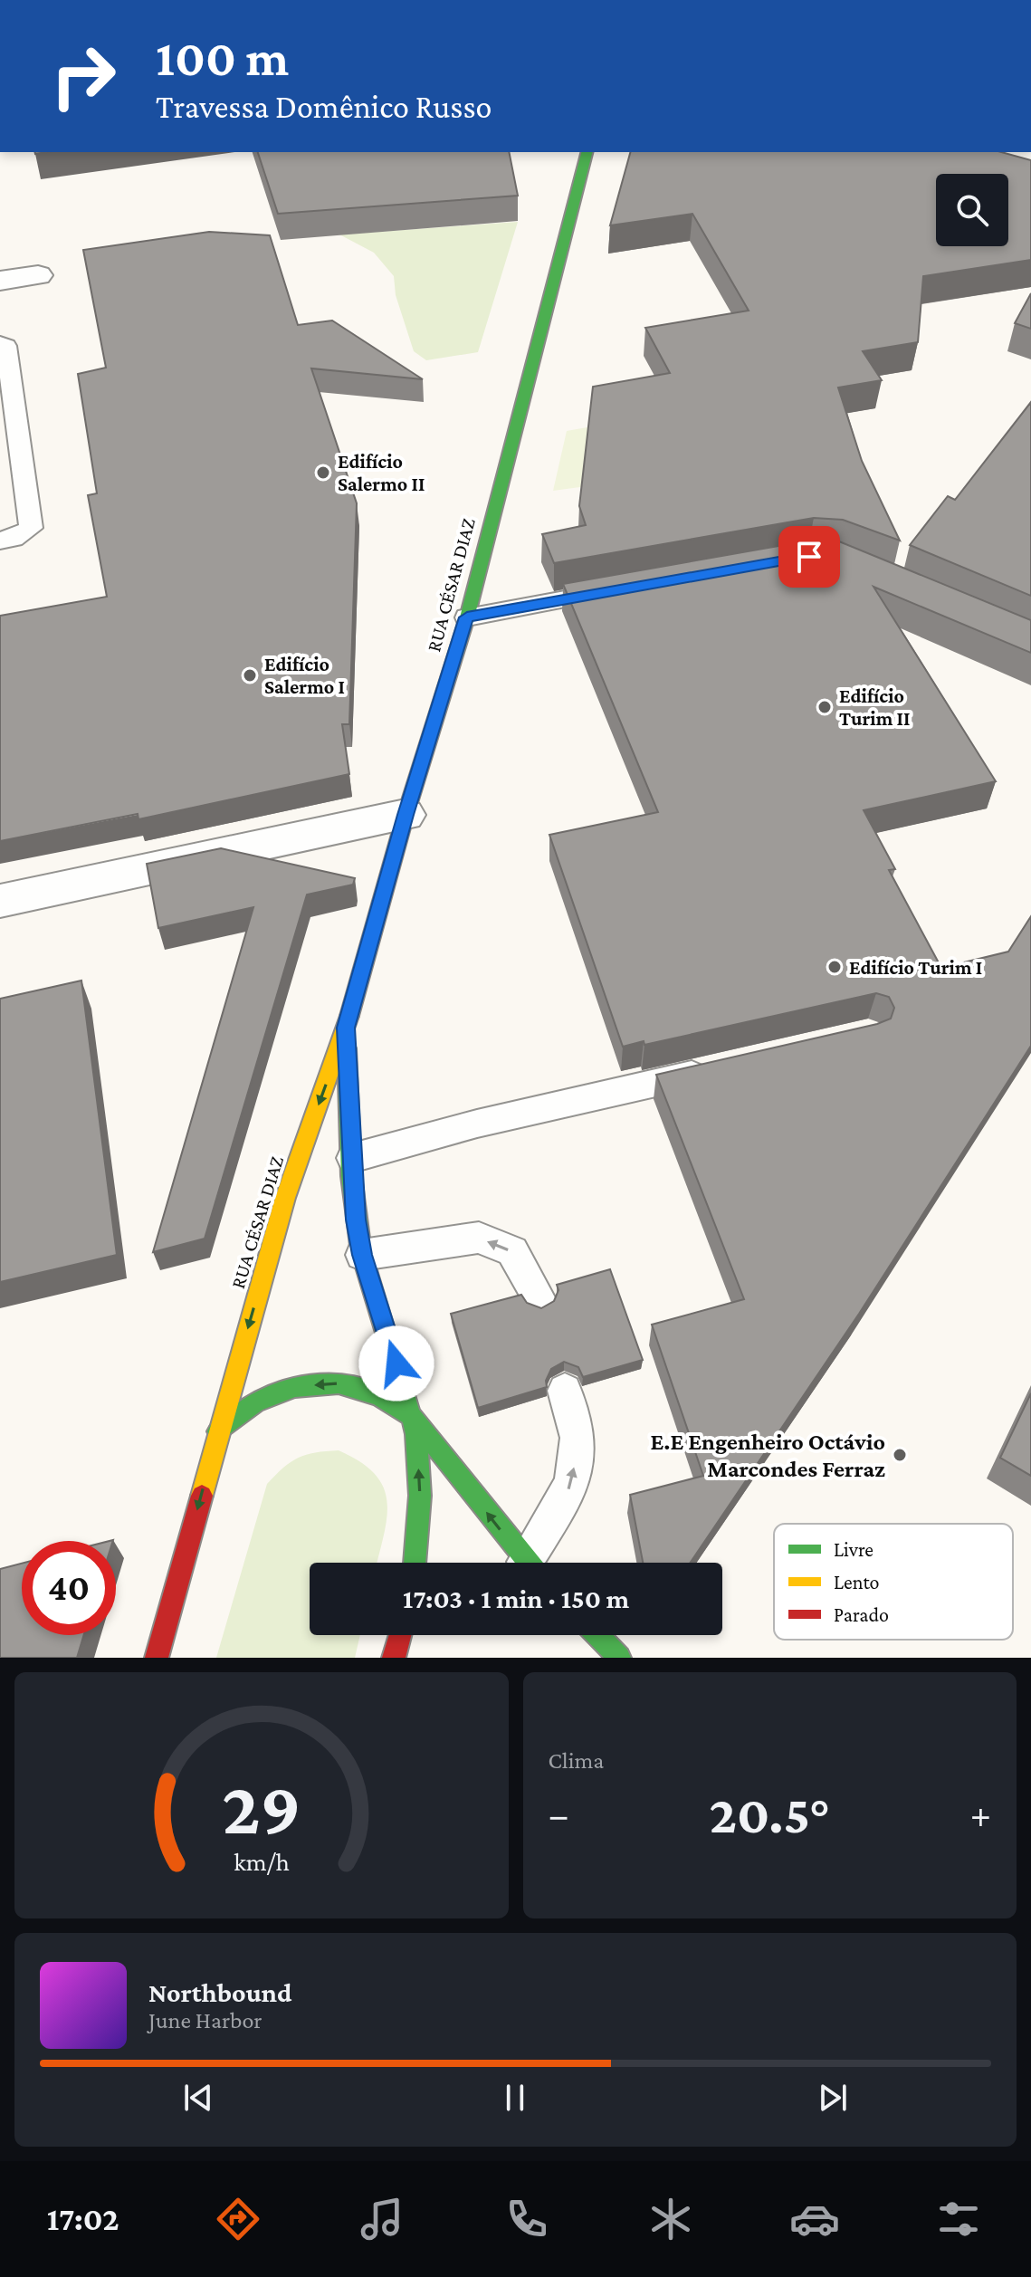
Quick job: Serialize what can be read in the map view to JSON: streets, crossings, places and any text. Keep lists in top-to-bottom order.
{
  "streets": {
    "street": ["RUA CÉSAR DIAZ"]
  },
  "places": [
    "Edifício Salermo II",
    "Edifício Salermo I",
    "Edifício Turim II",
    "Edifício Turim I",
    "E.E Engenheiro Octávio Marcondes Ferraz"
  ],
  "legend": ["Livre", "Lento", "Parado"],
  "page": {
    "turn": ["100 m", "Travessa Domênico Russo"],
    "limit": "40",
    "trip": "17:03 · 1 min · 150 m",
    "tile": "Clima",
    "heat": ["−", "20.5°", "+"],
    "song": ["Northbound", "June Harbor"],
    "tabs": "17:02",
    "gauge": ["29", "km/h"]
  }
}
